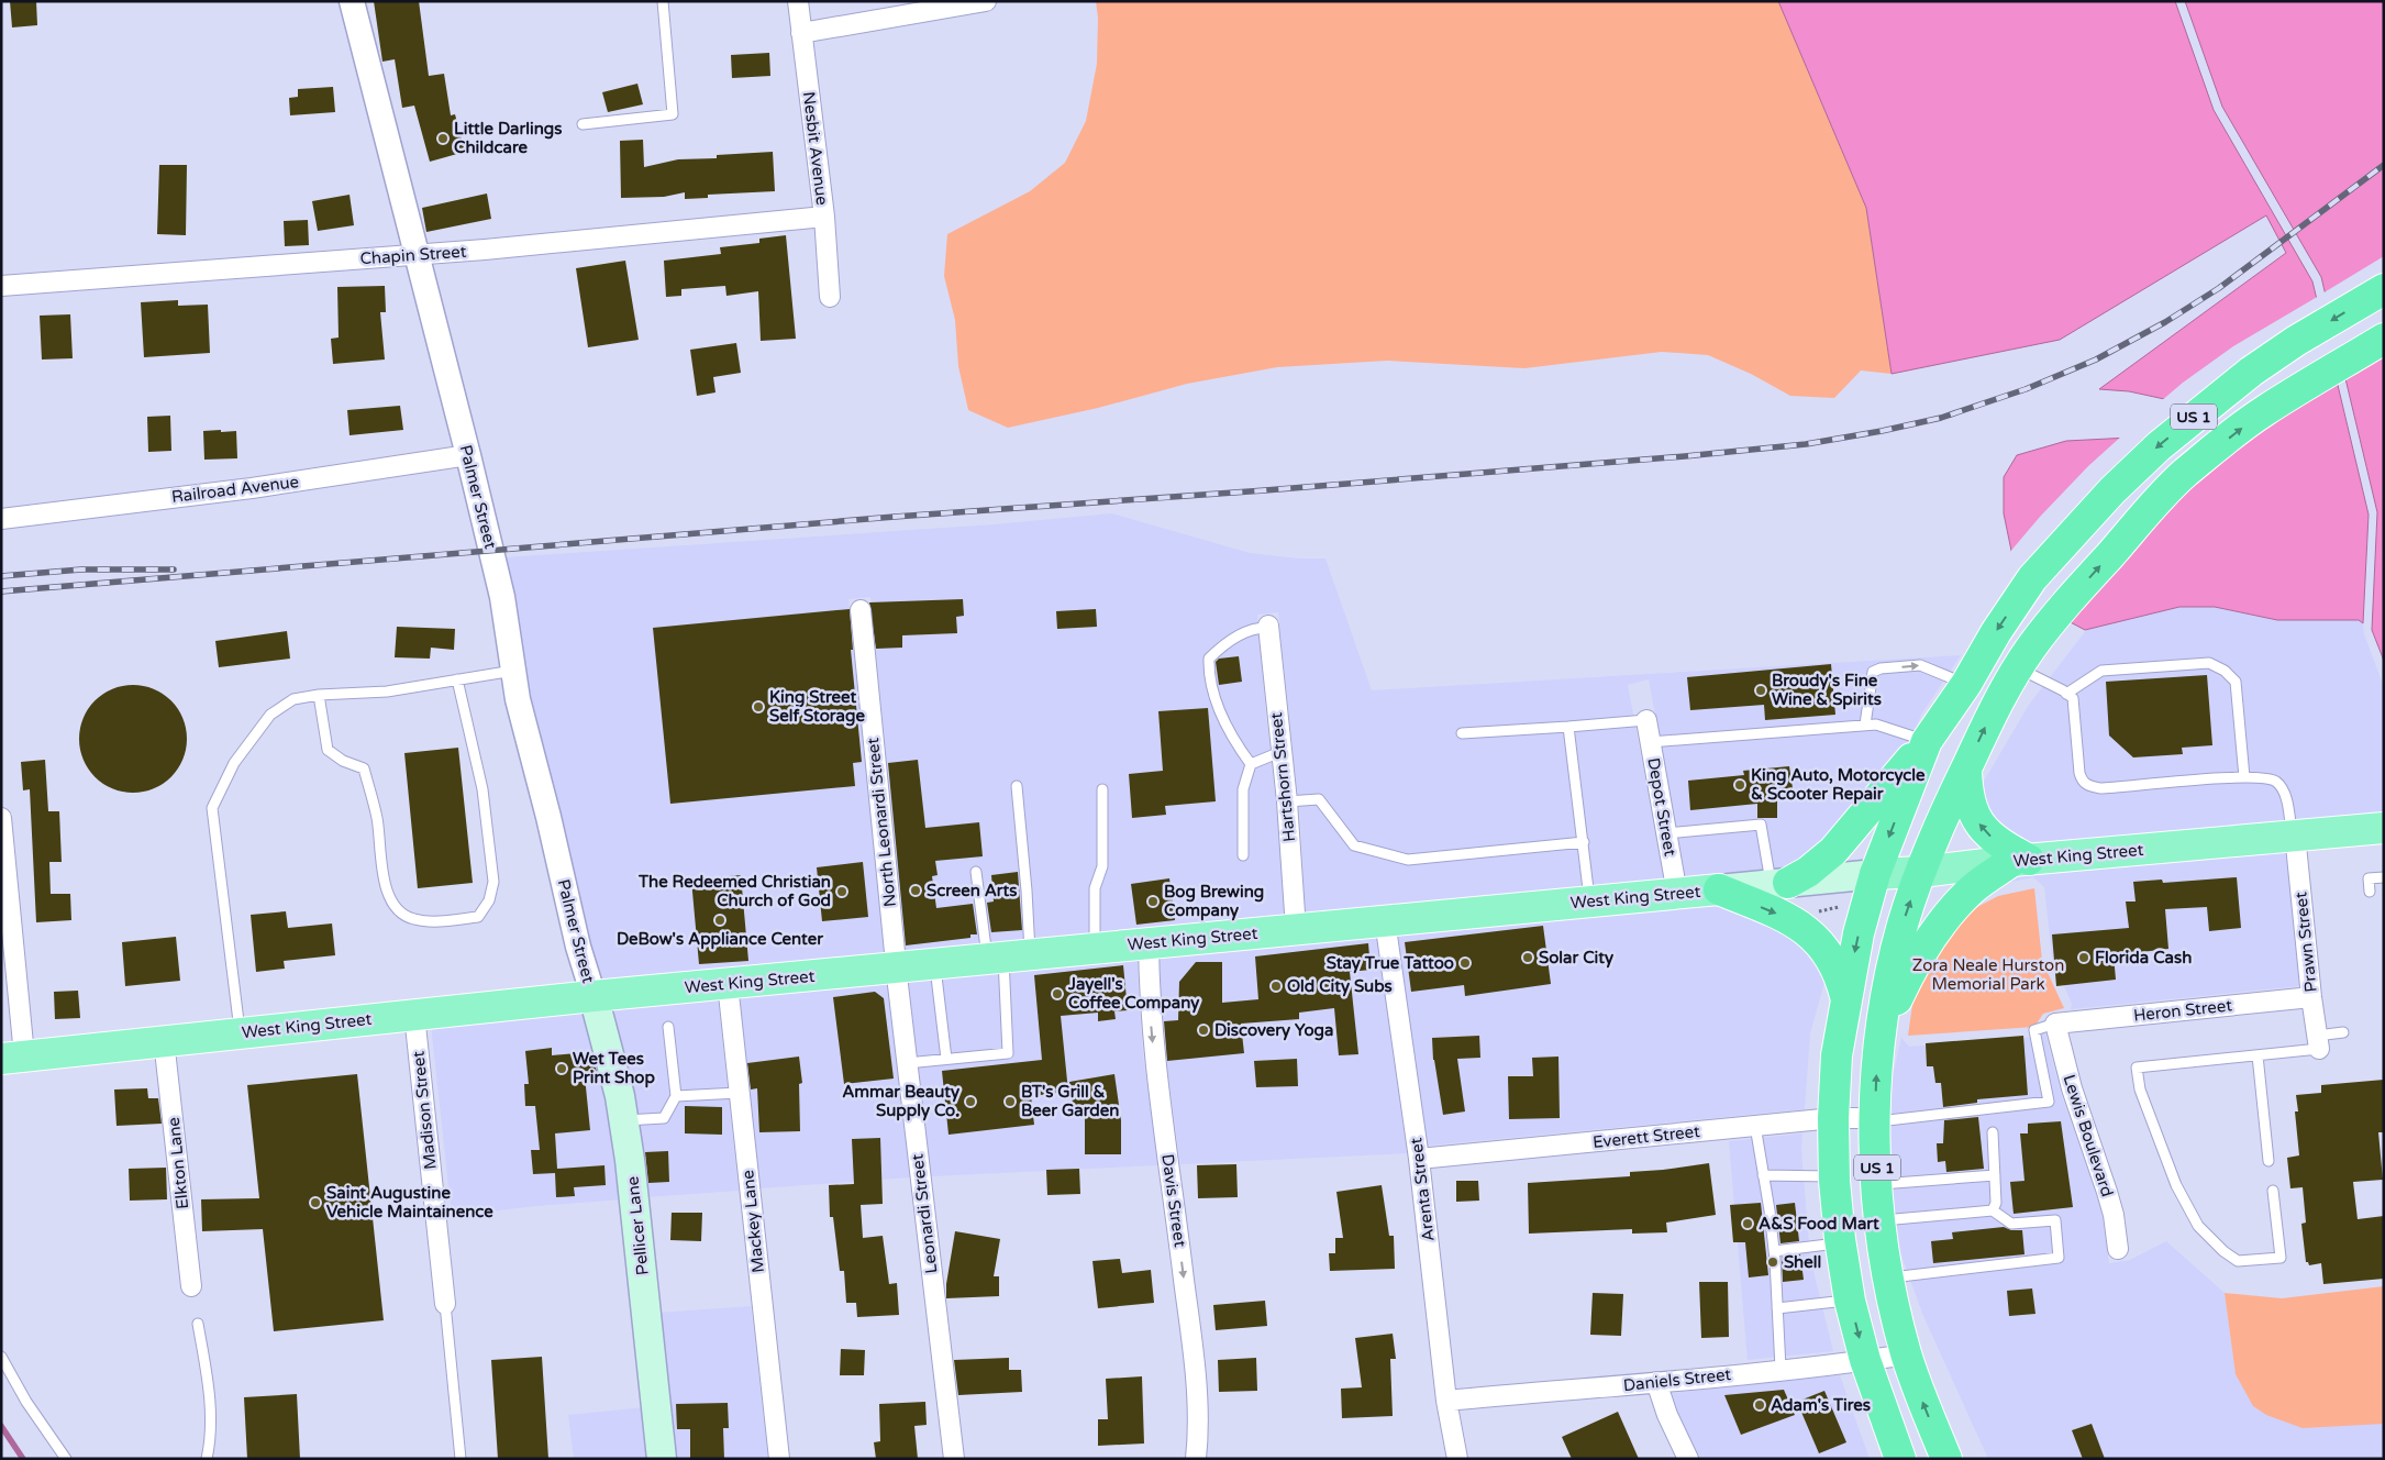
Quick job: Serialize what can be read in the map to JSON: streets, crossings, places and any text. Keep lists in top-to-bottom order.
{
  "streets": {
    "highway": ["US 1"],
    "main road": ["West King Street", "Pellicer Lane"],
    "street": [
      "Nesbit Avenue",
      "Chapin Street",
      "Railroad Avenue",
      "Palmer Street",
      "Hartshorn Street",
      "Depot Street",
      "North Leonardi Street",
      "Prawn Street",
      "Heron Street",
      "Madison Street",
      "Lewis Boulevard",
      "Everett Street",
      "Elkton Lane",
      "Arenta Street",
      "Davis Street",
      "Leonardi Street",
      "Mackey Lane",
      "Daniels Street"
    ]
  },
  "crossings": [
    ["Nesbit Avenue", "Chapin Street"],
    ["Chapin Street", "Palmer Street"],
    ["US 1", "West King Street"],
    ["US 1", "Everett Street"],
    ["US 1", "Daniels Street"],
    ["Railroad Avenue", "Palmer Street"],
    ["Palmer Street", "West King Street"],
    ["Palmer Street", "Pellicer Lane"],
    ["Hartshorn Street", "West King Street"],
    ["Depot Street", "West King Street"],
    ["North Leonardi Street", "West King Street"],
    ["North Leonardi Street", "Leonardi Street"],
    ["West King Street", "Prawn Street"],
    ["West King Street", "Madison Street"],
    ["West King Street", "Elkton Lane"],
    ["West King Street", "Arenta Street"],
    ["West King Street", "Davis Street"],
    ["West King Street", "Leonardi Street"],
    ["West King Street", "Mackey Lane"],
    ["West King Street", "Pellicer Lane"],
    ["Prawn Street", "Heron Street"],
    ["Heron Street", "Lewis Boulevard"],
    ["Everett Street", "Arenta Street"],
    ["Arenta Street", "Daniels Street"]
  ],
  "one_way": ["Davis Street"],
  "parks": ["Zora Neale Hurston Memorial Park"],
  "places": [
    "Little Darlings Childcare",
    "Broudy's Fine Wine & Spirits",
    "King Street Self Storage",
    "King Auto, Motorcycle & Scooter Repair",
    "Screen Arts",
    "The Redeemed Christian Church of God",
    "Bog Brewing Company",
    "DeBow's Appliance Center",
    "Solar City",
    "Florida Cash",
    "Stay True Tattoo",
    "Old City Subs",
    "Jayell's Coffee Company",
    "Discovery Yoga",
    "Wet Tees Print Shop",
    "Ammar Beauty Supply Co.",
    "BT's Grill & Beer Garden",
    "Saint Augustine Vehicle Maintainence",
    "A&S Food Mart",
    "Shell",
    "Adam's Tires"
  ]
}
